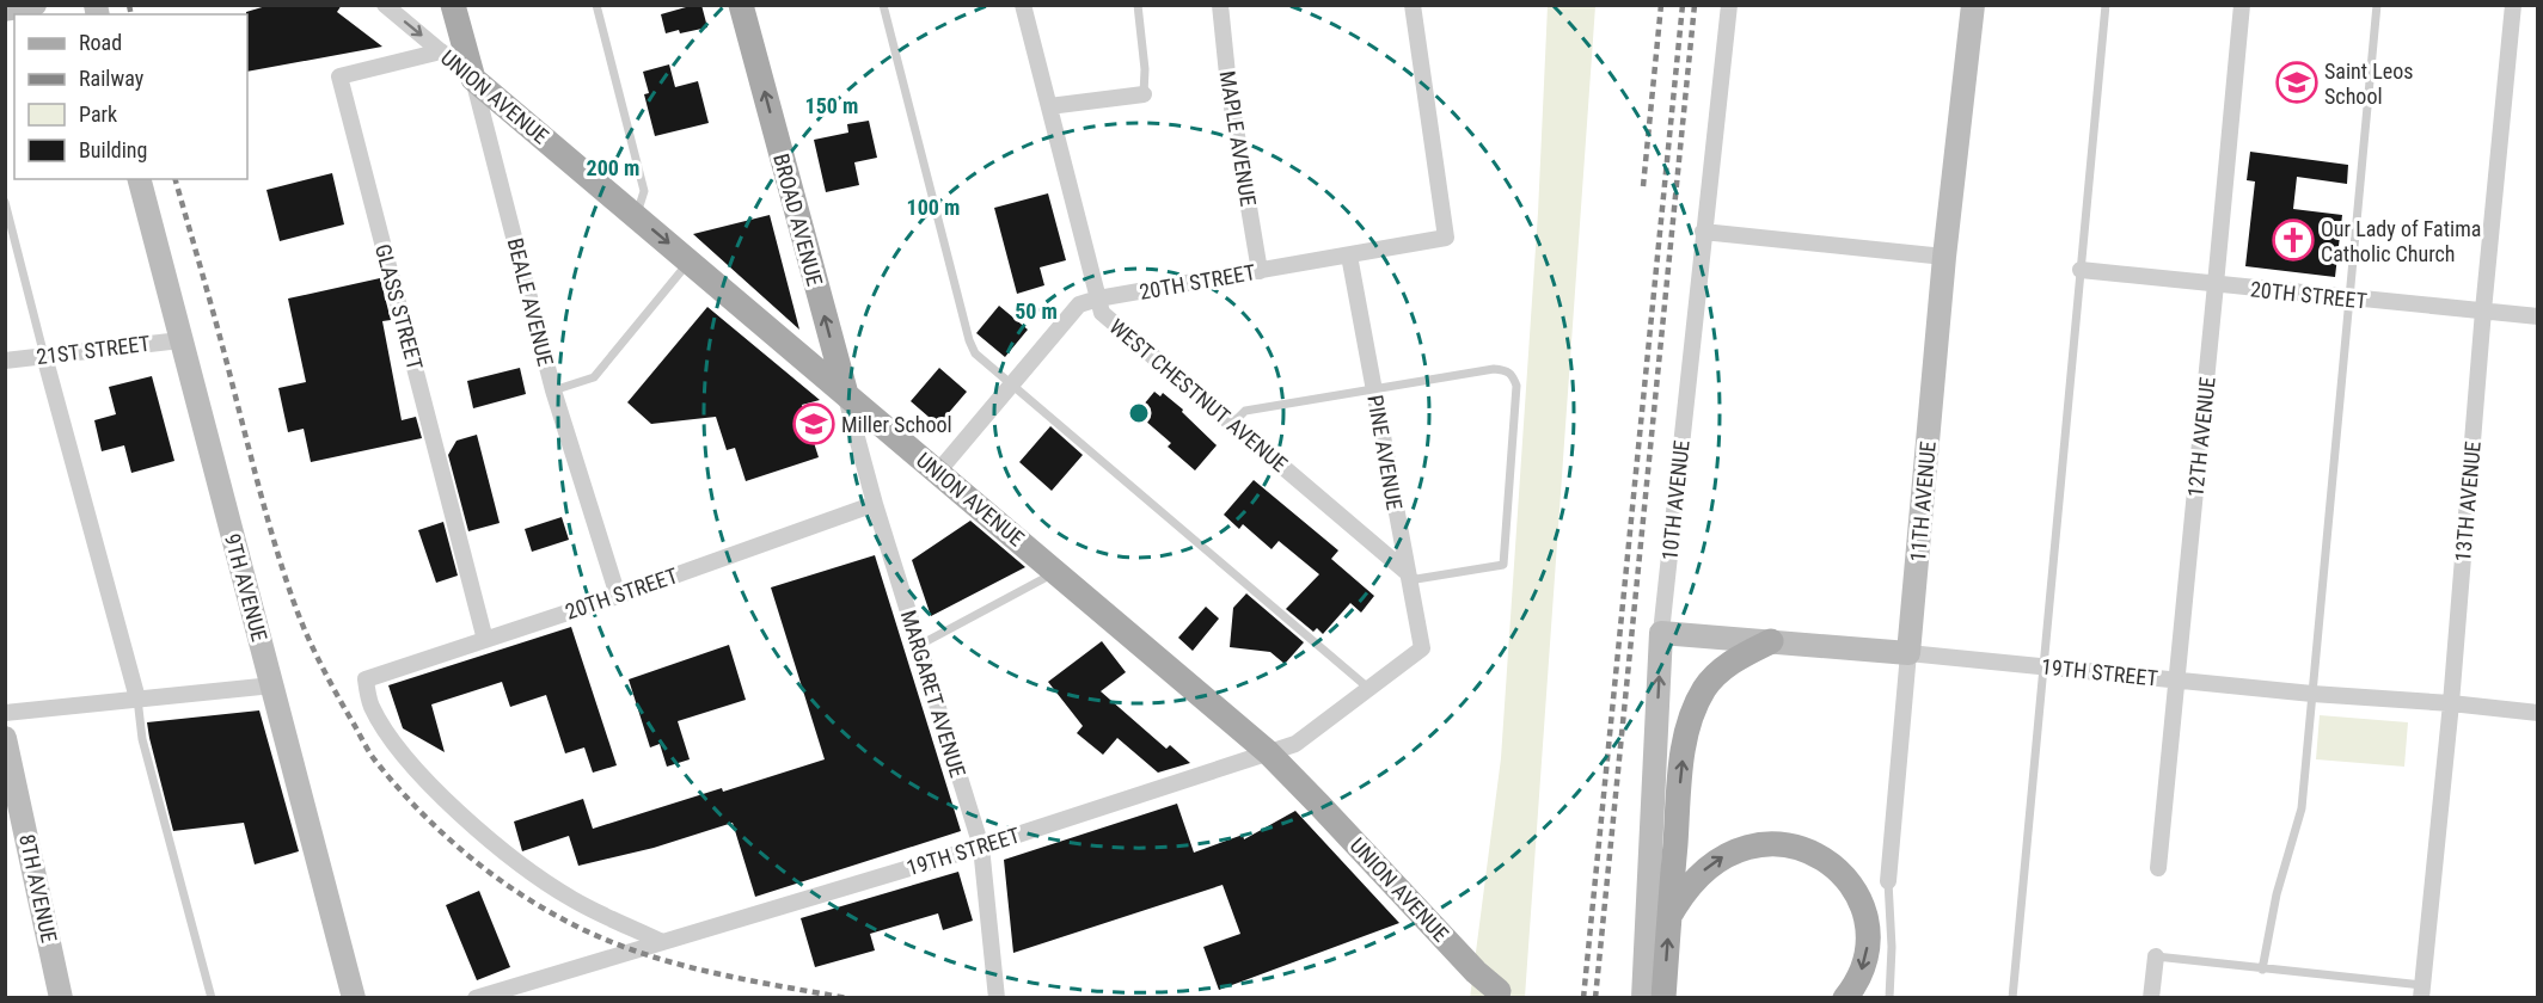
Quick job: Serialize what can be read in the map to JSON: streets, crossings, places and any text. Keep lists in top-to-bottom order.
{
  "streets": {
    "main road": ["UNION AVENUE", "BROAD AVENUE", "BEALE AVENUE"],
    "street": [
      "MAPLE AVENUE",
      "20TH STREET",
      "GLASS STREET",
      "21ST STREET",
      "WEST CHESTNUT AVENUE",
      "12TH AVENUE",
      "PINE AVENUE",
      "10TH AVENUE",
      "11TH AVENUE",
      "13TH AVENUE",
      "9TH AVENUE",
      "19TH STREET",
      "MARGARET AVENUE",
      "8TH AVENUE"
    ]
  },
  "crossings": [
    ["UNION AVENUE", "BROAD AVENUE"],
    ["UNION AVENUE", "20TH STREET"],
    ["UNION AVENUE", "BEALE AVENUE"],
    ["UNION AVENUE", "GLASS STREET"],
    ["UNION AVENUE", "19TH STREET"],
    ["UNION AVENUE", "MARGARET AVENUE"],
    ["MAPLE AVENUE", "20TH STREET"],
    ["BROAD AVENUE", "MARGARET AVENUE"],
    ["20TH STREET", "BEALE AVENUE"],
    ["20TH STREET", "GLASS STREET"],
    ["20TH STREET", "WEST CHESTNUT AVENUE"],
    ["20TH STREET", "12TH AVENUE"],
    ["20TH STREET", "PINE AVENUE"],
    ["20TH STREET", "13TH AVENUE"],
    ["20TH STREET", "19TH STREET"],
    ["20TH STREET", "MARGARET AVENUE"],
    ["21ST STREET", "9TH AVENUE"],
    ["WEST CHESTNUT AVENUE", "PINE AVENUE"],
    ["12TH AVENUE", "19TH STREET"],
    ["PINE AVENUE", "19TH STREET"],
    ["10TH AVENUE", "19TH STREET"],
    ["11TH AVENUE", "19TH STREET"],
    ["13TH AVENUE", "19TH STREET"],
    ["19TH STREET", "MARGARET AVENUE"]
  ],
  "one_way": ["BROAD AVENUE", "10TH AVENUE"],
  "places": {
    "school or university": ["Saint Leos School", "Miller School"],
    "church": ["Our Lady of Fatima Catholic Church"]
  },
  "legend": [
    "Road",
    "Railway",
    "Park",
    "Building"
  ],
  "rings": [
    "150 m",
    "200 m",
    "100 m",
    "50 m"
  ]
}
